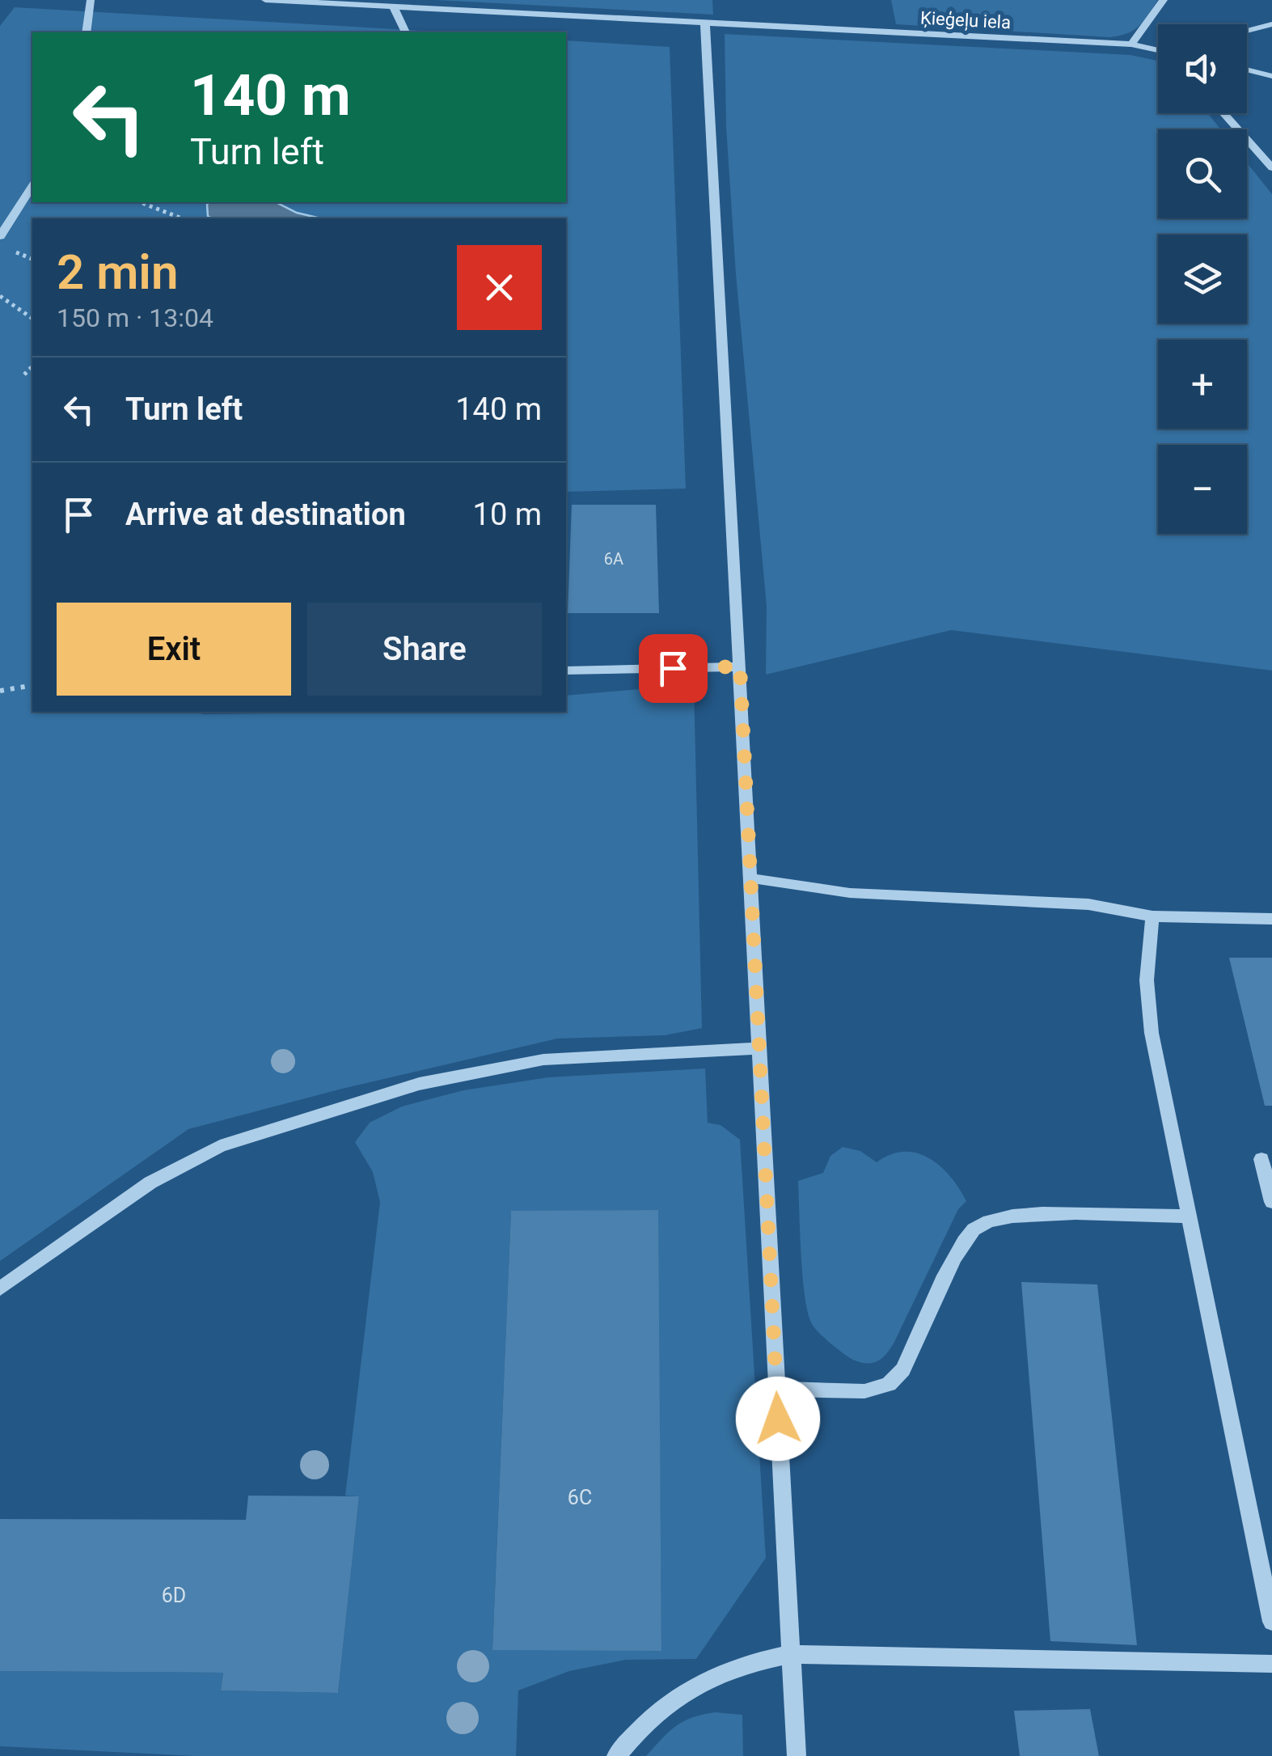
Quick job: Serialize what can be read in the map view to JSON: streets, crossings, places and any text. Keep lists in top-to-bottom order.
{
  "streets": {
    "street": ["Ķieģeļu iela"]
  },
  "house_numbers": ["6A", "6C", "6D"],
  "page": {
    "map_buttons": ["+", "−"],
    "turn": ["140 m", "Turn left"],
    "heading": ["2 min", "150 m · 13:04"],
    "list": [
      {
        "name": "Turn left",
        "value": "140 m"
      },
      {
        "name": "Arrive at destination",
        "value": "10 m"
      }
    ],
    "buttons": ["Exit", "Share"]
  }
}
